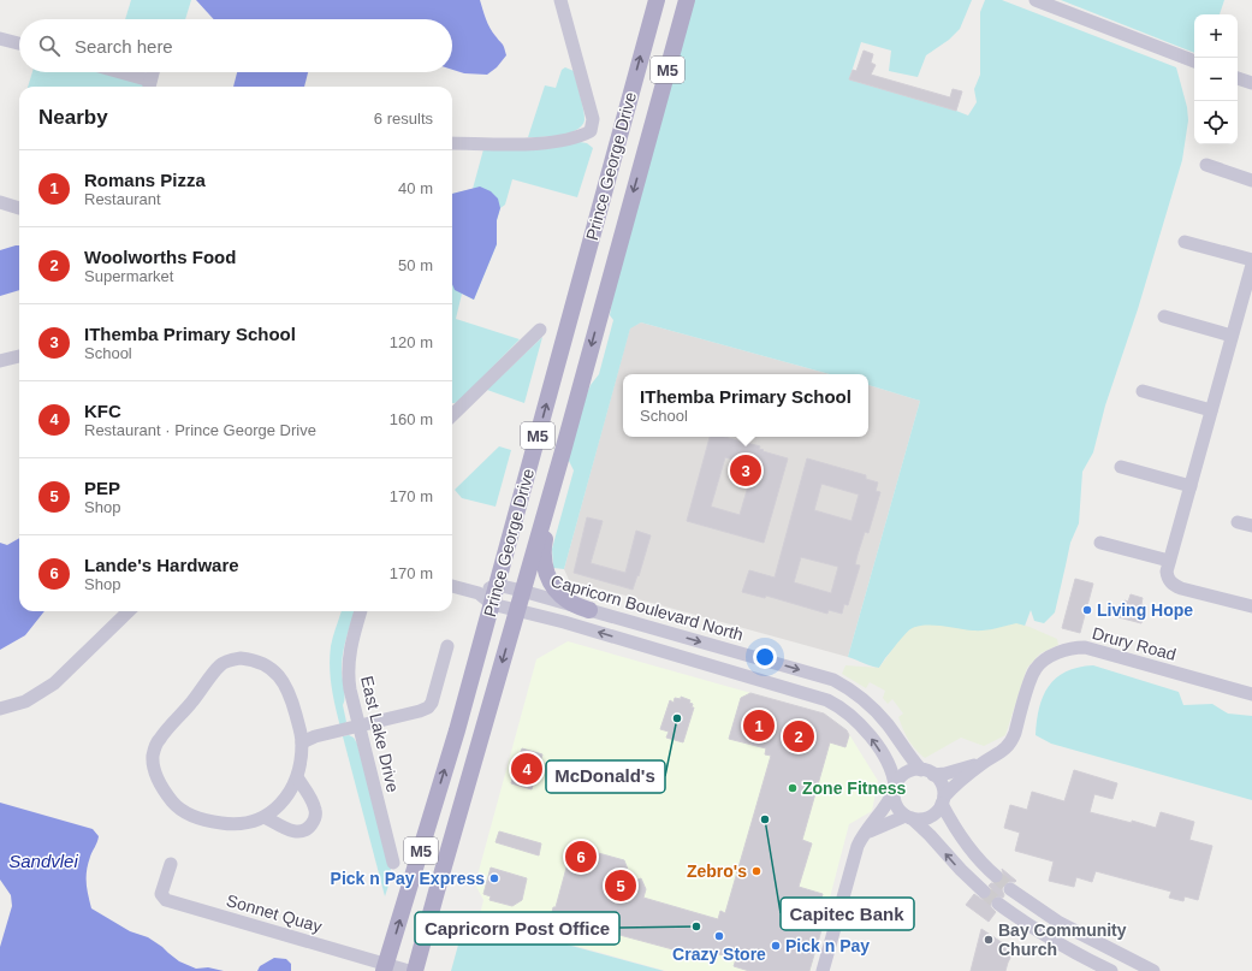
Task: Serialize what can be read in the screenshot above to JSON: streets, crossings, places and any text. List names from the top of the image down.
{
  "streets": {
    "main road": ["M5", "Prince George Drive"],
    "street": [
      "Capricorn Boulevard North",
      "Drury Road",
      "East Lake Drive",
      "Sonnet Quay"
    ]
  },
  "crossings": [
    ["Prince George Drive", "Capricorn Boulevard North"],
    ["Prince George Drive", "Sonnet Quay"],
    ["Capricorn Boulevard North", "Drury Road"]
  ],
  "water": ["Sandvlei"],
  "places": [
    "Living Hope",
    "McDonald's",
    "Zone Fitness",
    "Capitec Bank",
    "Zebro's",
    "Pick n Pay Express",
    "Capricorn Post Office",
    "Crazy Store",
    "Bay Community Church",
    "Pick n Pay"
  ],
  "page": {
    "map_buttons": ["+", "−"],
    "search": "Search here",
    "heading": ["Nearby", "6 results"],
    "list": [
      {
        "mark": "1",
        "name": "Romans Pizza",
        "note": "Restaurant",
        "value": "40 m"
      },
      {
        "mark": "2",
        "name": "Woolworths Food",
        "note": "Supermarket",
        "value": "50 m"
      },
      {
        "mark": "3",
        "name": "IThemba Primary School",
        "note": "School",
        "value": "120 m"
      },
      {
        "mark": "4",
        "name": "KFC",
        "note": "Restaurant · Prince George Drive",
        "value": "160 m"
      },
      {
        "mark": "5",
        "name": "PEP",
        "note": "Shop",
        "value": "170 m"
      },
      {
        "mark": "6",
        "name": "Lande's Hardware",
        "note": "Shop",
        "value": "170 m"
      }
    ],
    "popup": ["IThemba Primary School", "School"],
    "pins": [
      "3",
      "1",
      "2",
      "4",
      "6",
      "5"
    ]
  }
}
